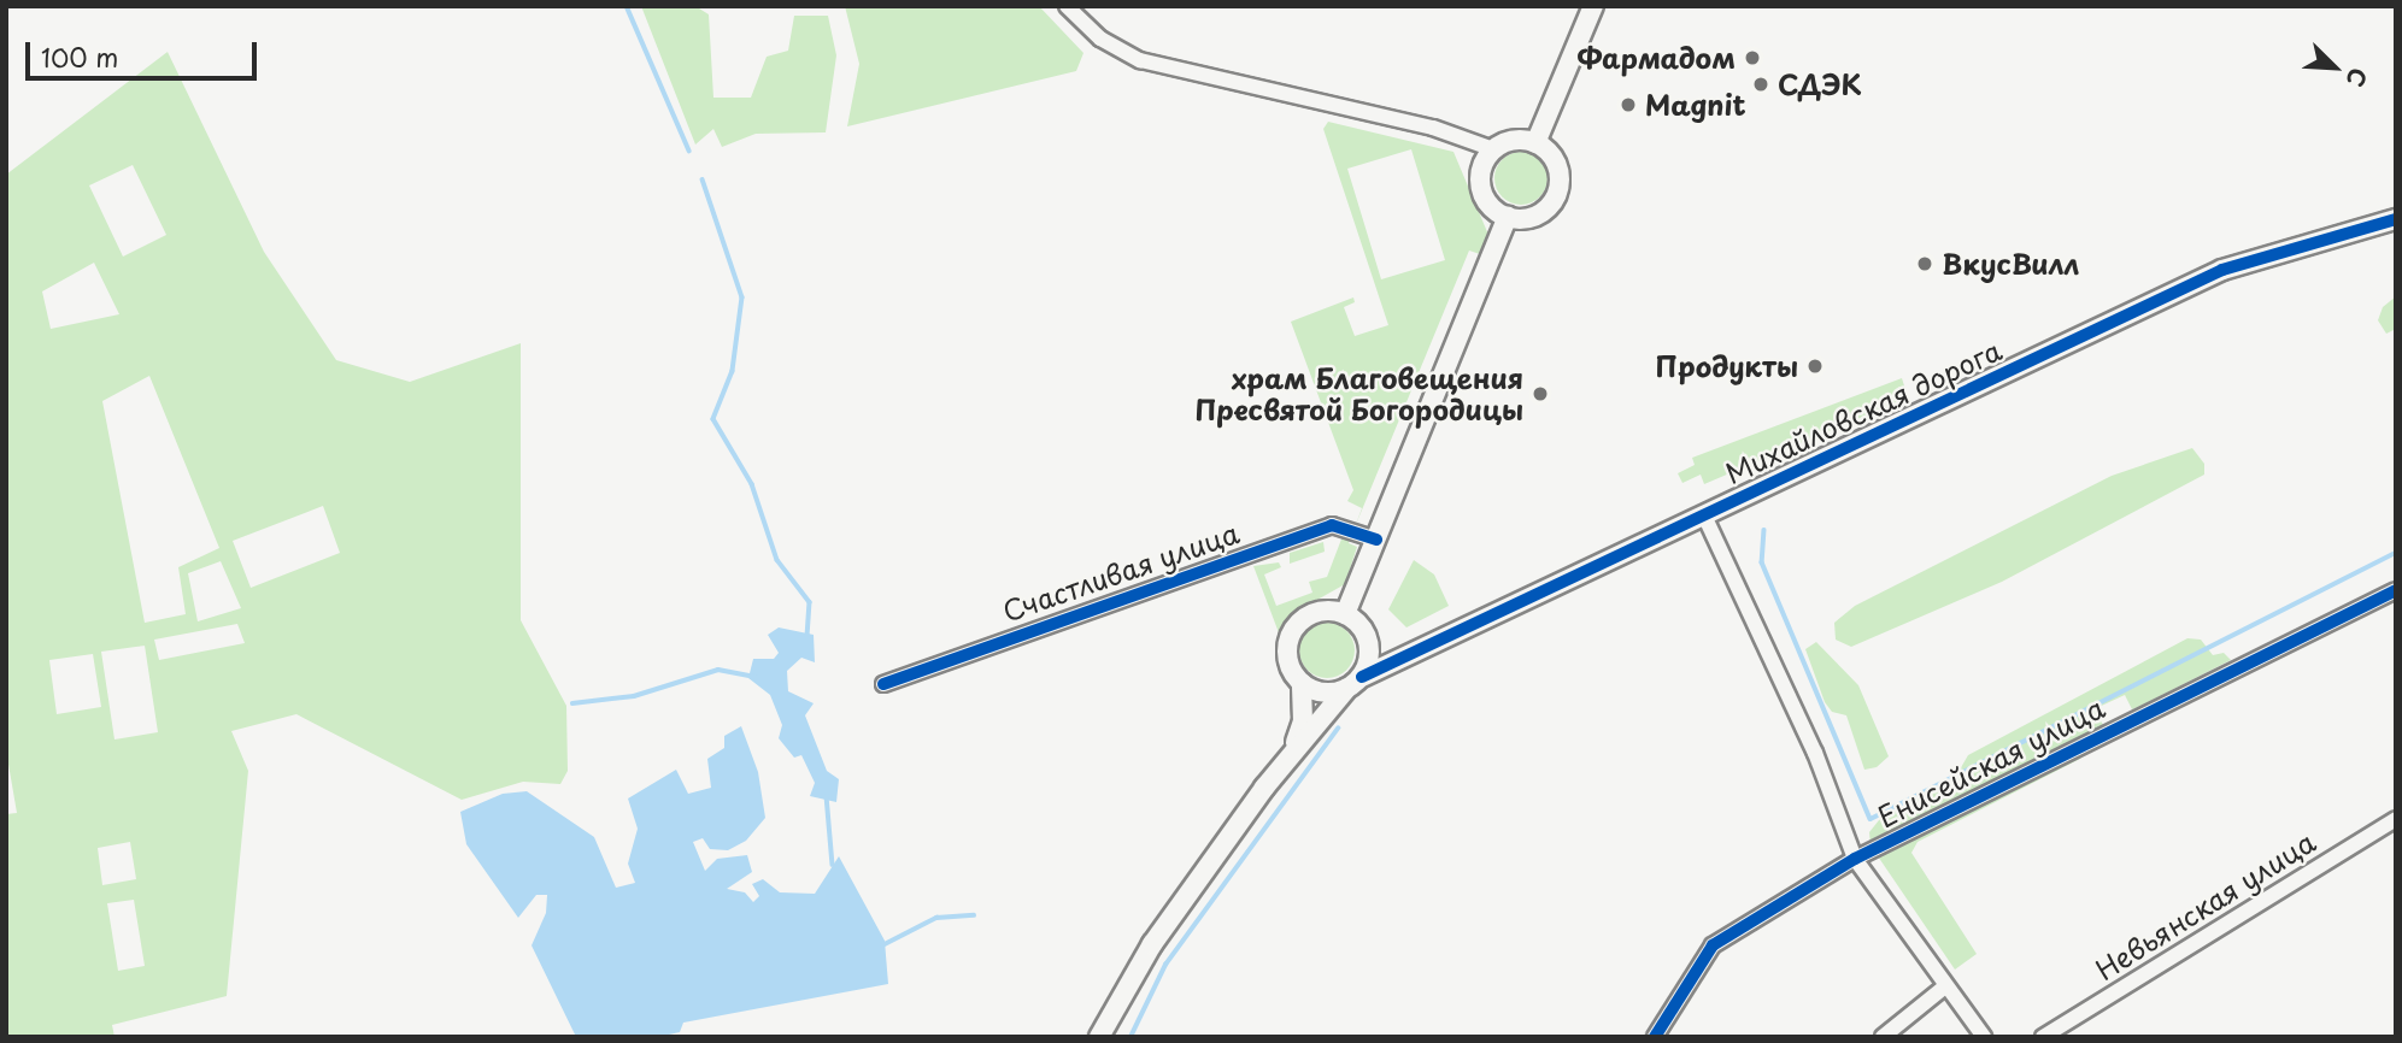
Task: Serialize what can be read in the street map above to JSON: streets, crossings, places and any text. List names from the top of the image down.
{
  "streets": {
    "street": [
      "Михайловская дорога",
      "Счастливая улица",
      "Енисейская улица",
      "Невьянская улица"
    ]
  },
  "places": [
    "Фармадом",
    "СДЭК",
    "Magnit",
    "ВкусВилл",
    "Продукты",
    "храм Благовещения Пресвятой Богородицы"
  ],
  "scale_bar": "100 m",
  "north": "bottom right"
}
